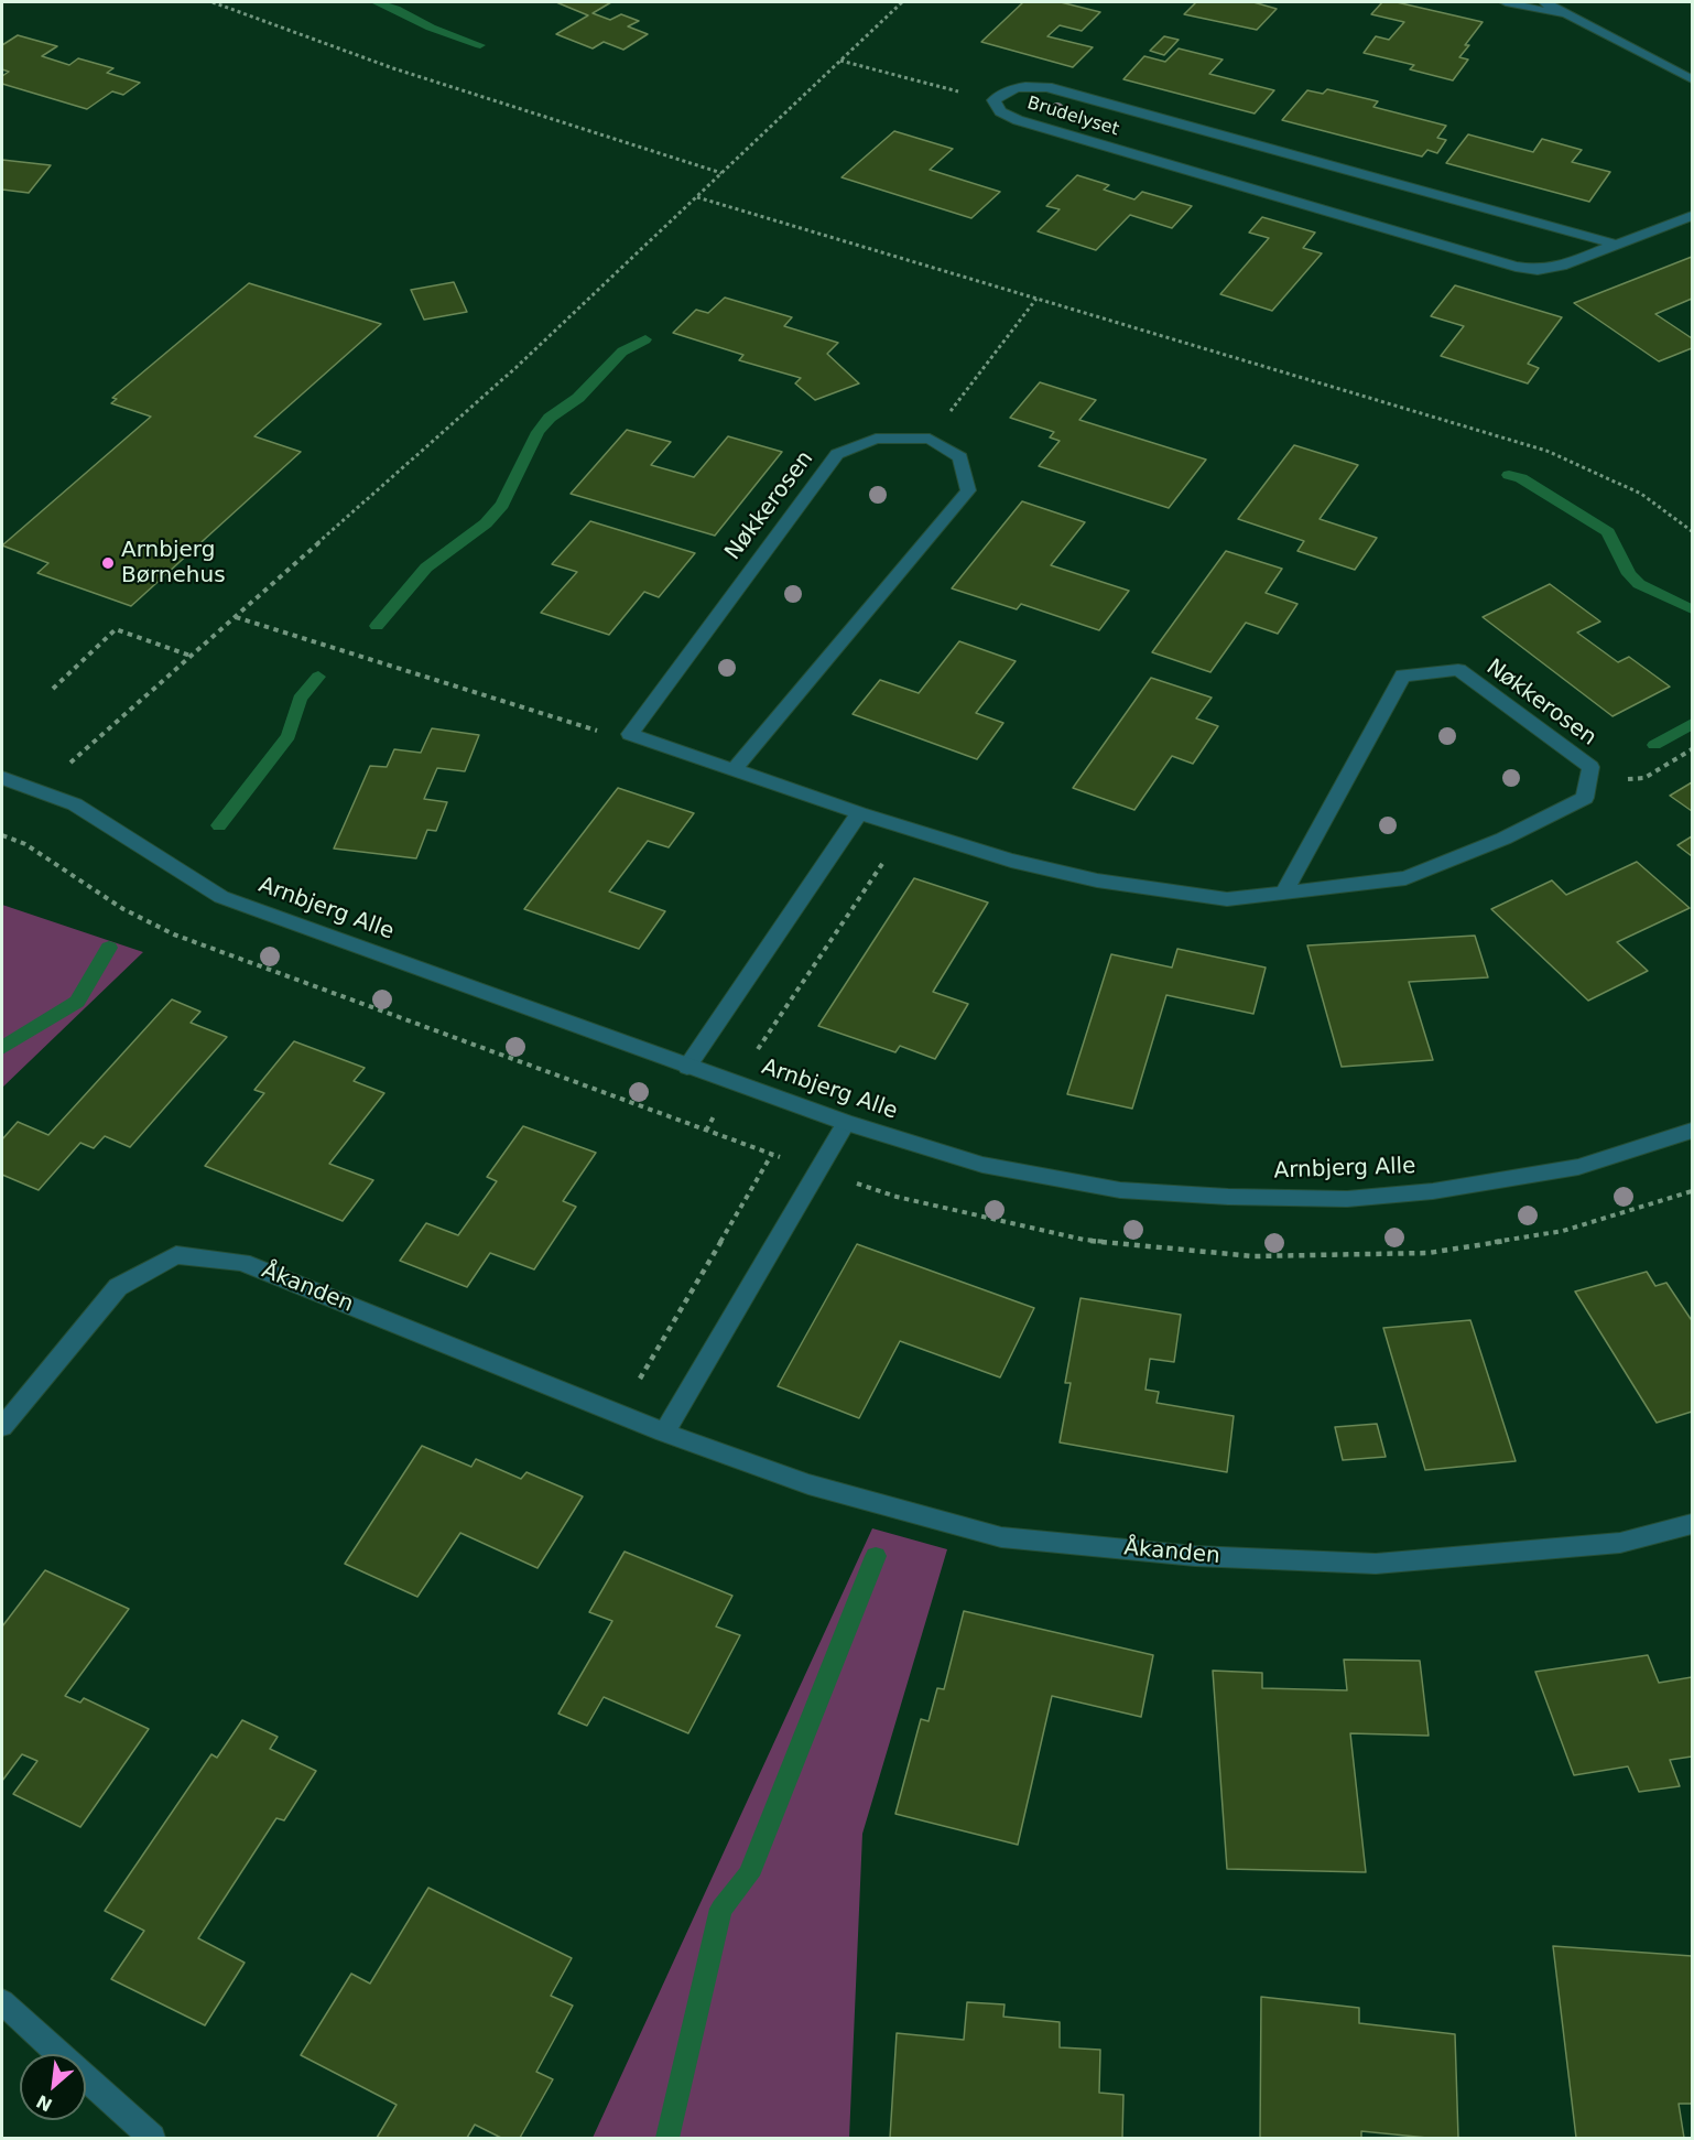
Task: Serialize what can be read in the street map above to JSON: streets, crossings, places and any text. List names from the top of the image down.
{
  "streets": {
    "street": [
      "Brudelyset",
      "Nøkkerosen",
      "Arnbjerg Alle",
      "Åkanden"
    ]
  },
  "places": ["Arnbjerg Børnehus"],
  "north": "bottom left"
}
